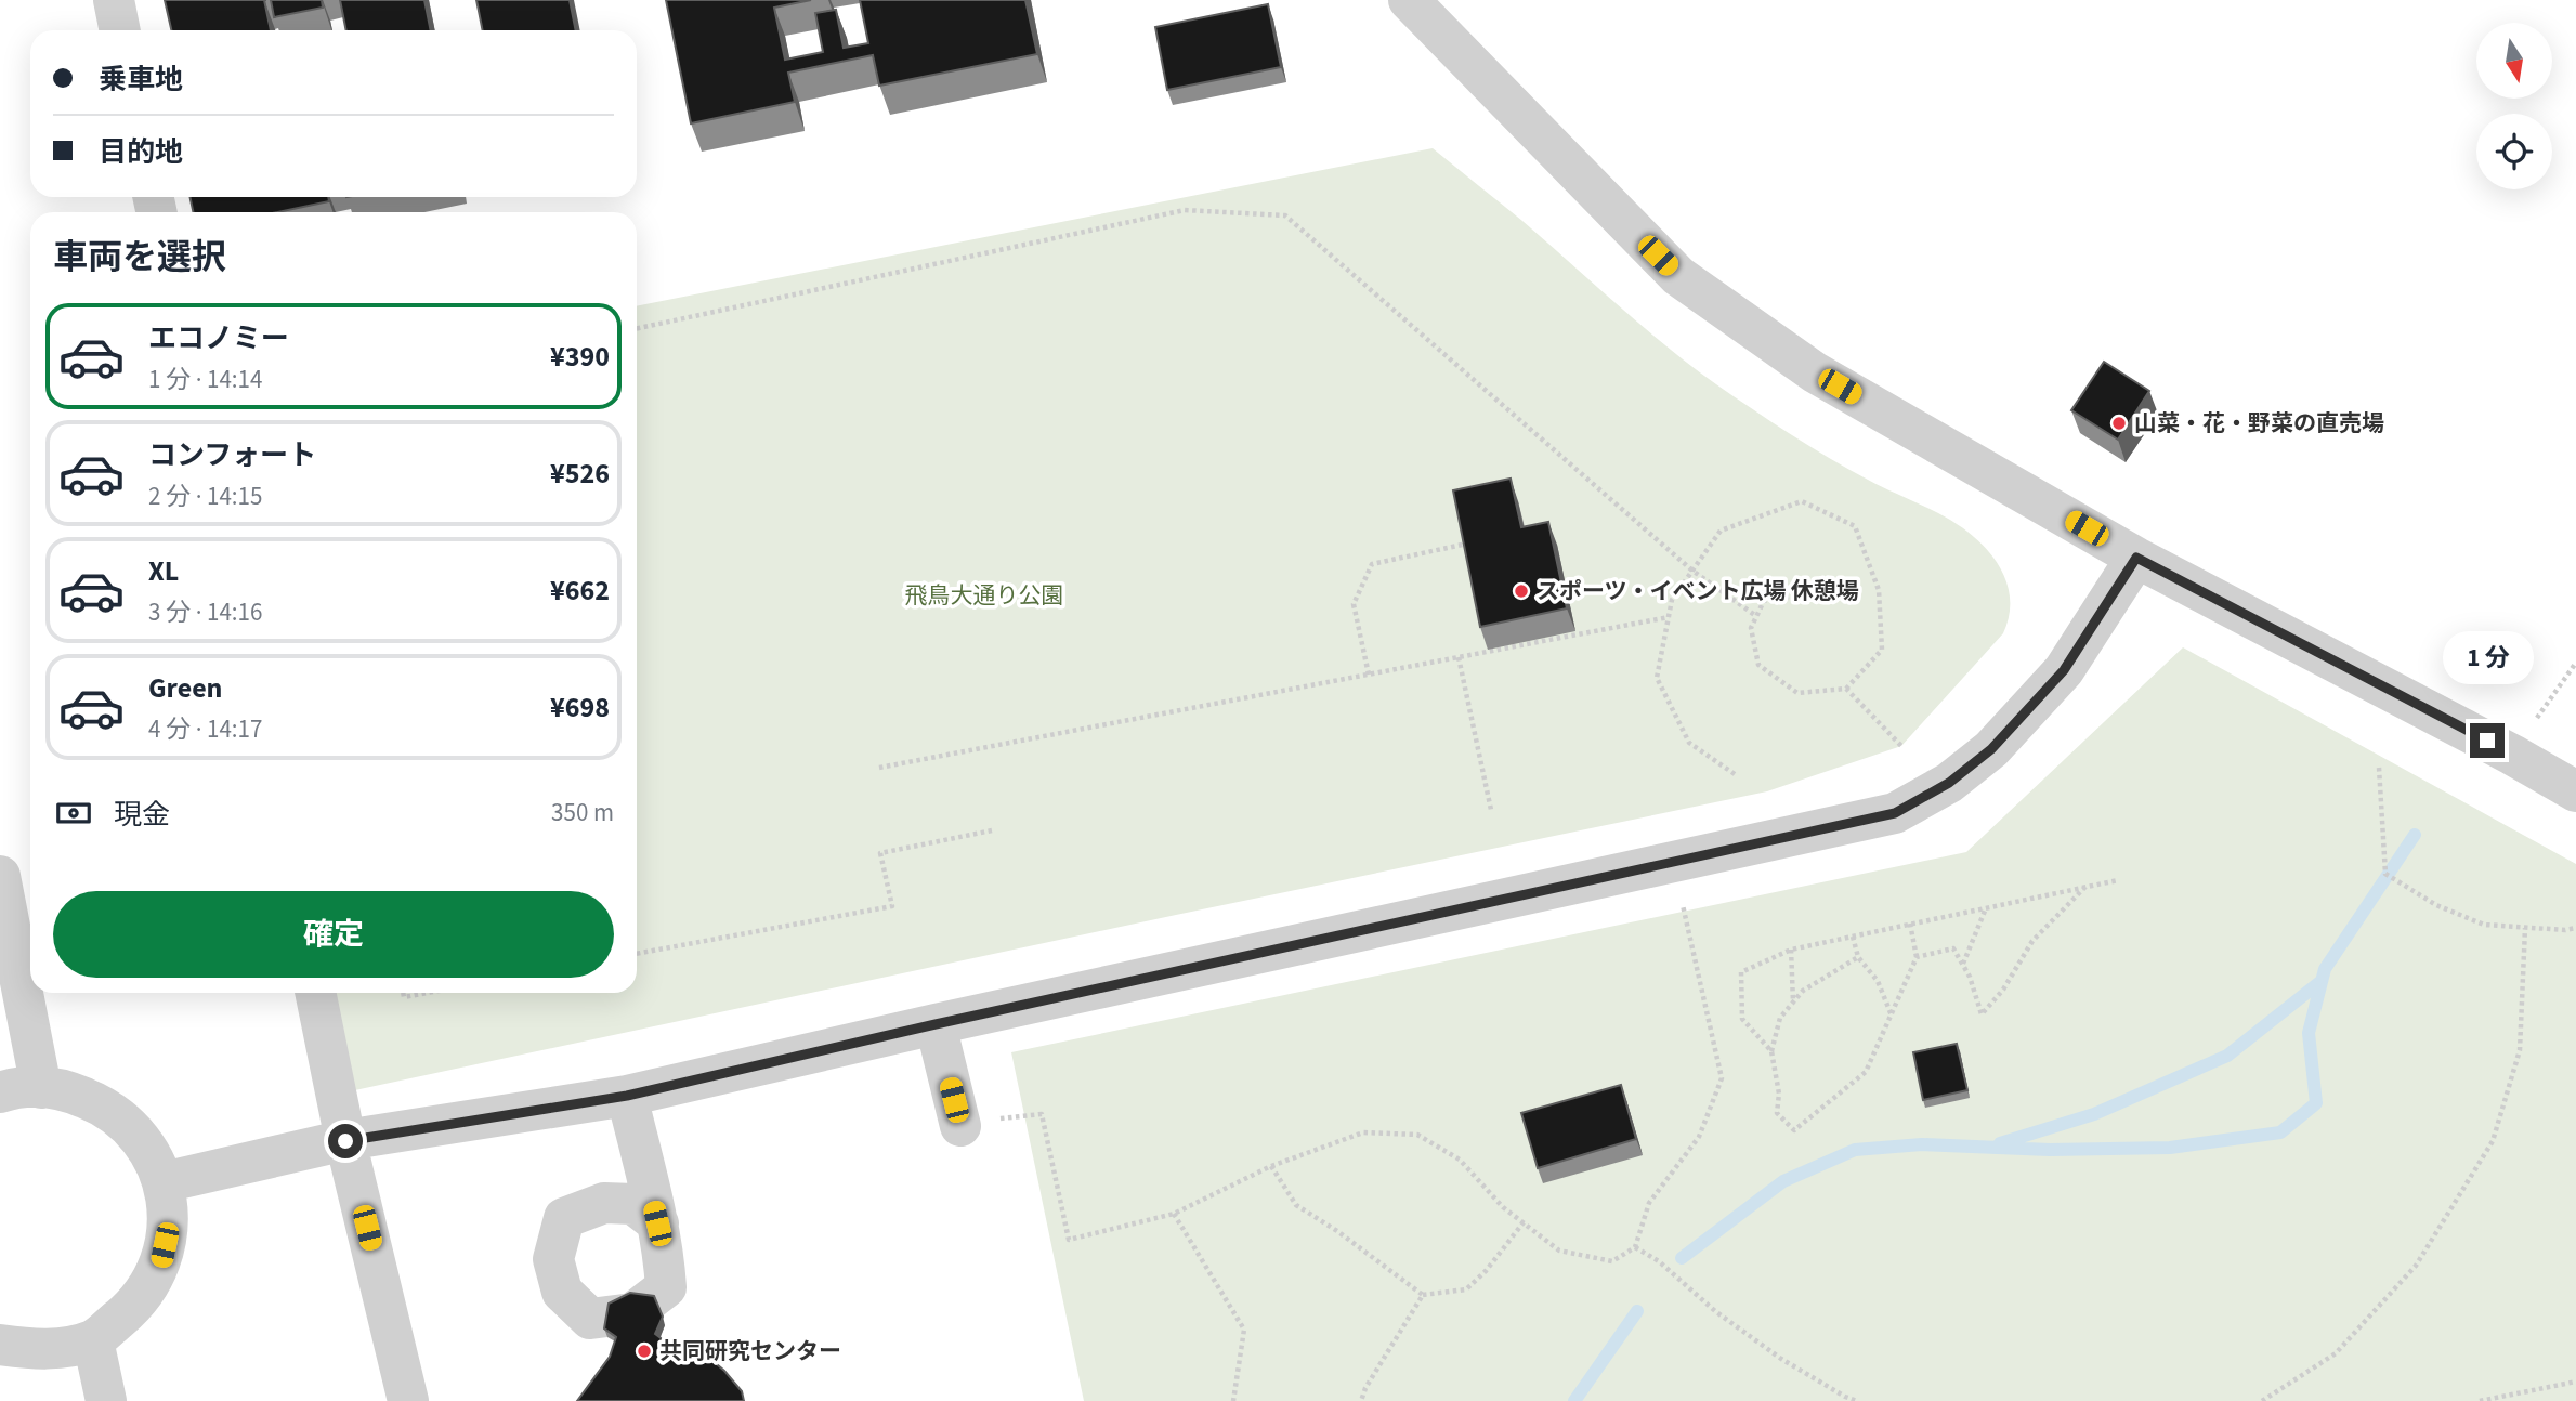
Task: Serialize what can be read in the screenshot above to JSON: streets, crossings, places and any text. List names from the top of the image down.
{
  "parks": ["飛鳥大通り公園"],
  "places": ["山菜・花・野菜の直売場", "スポーツ・イベント広場 休憩場", "共同研究センター"],
  "north": "bottom",
  "page": {
    "banner": ["乗車地", "目的地"],
    "heading": "車両を選択",
    "list": [
      {
        "name": "エコノミー",
        "note": "1 分 · 14:14",
        "value": "¥390"
      },
      {
        "name": "コンフォート",
        "note": "2 分 · 14:15",
        "value": "¥526"
      },
      {
        "name": "XL",
        "note": "3 分 · 14:16",
        "value": "¥662"
      },
      {
        "name": "Green",
        "note": "4 分 · 14:17",
        "value": "¥698"
      }
    ],
    "bubble": "1 分",
    "pay": ["現金", "350 m"],
    "buttons": "確定"
  }
}
